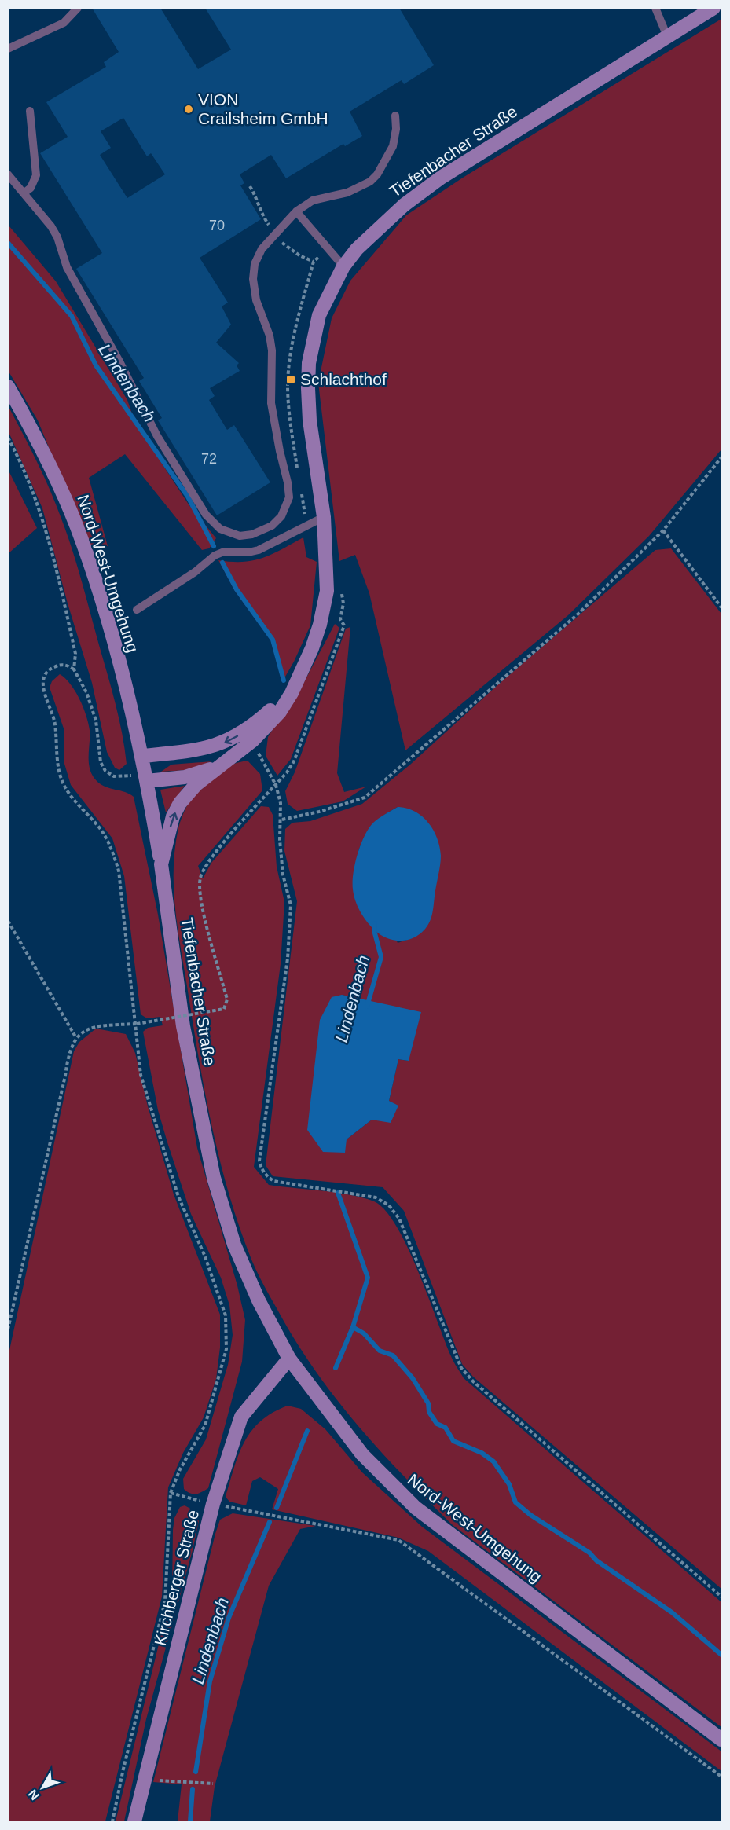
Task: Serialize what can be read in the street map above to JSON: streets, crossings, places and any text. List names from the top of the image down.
{
  "streets": {
    "main road": ["Tiefenbacher Straße", "Nord-West-Umgehung", "Kirchberger Straße"]
  },
  "crossings": [
    ["Tiefenbacher Straße", "Nord-West-Umgehung"],
    ["Nord-West-Umgehung", "Kirchberger Straße"]
  ],
  "water": ["Lindenbach"],
  "places": {
    "other": ["VION Crailsheim GmbH"],
    "transit": ["Schlachthof"]
  },
  "house_numbers": ["70", "72"],
  "north": "bottom left"
}
